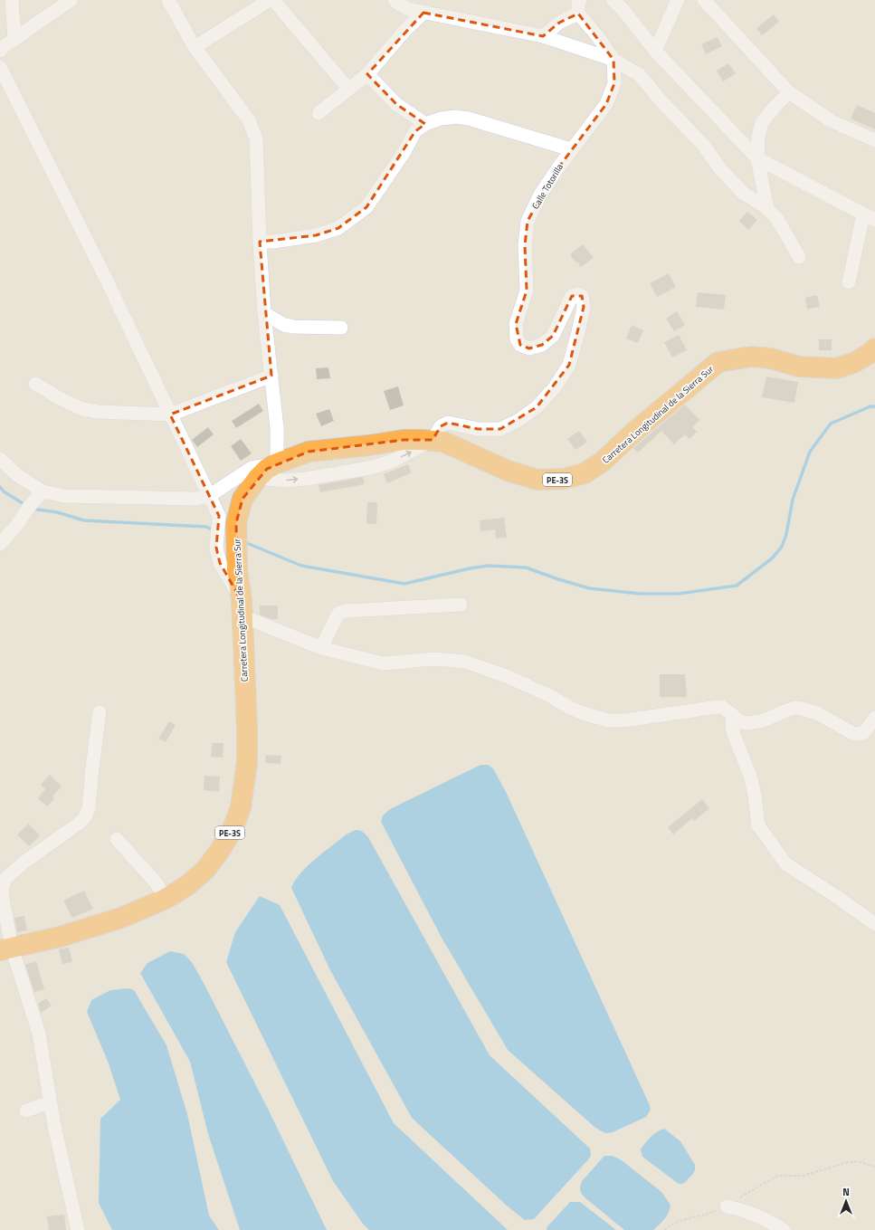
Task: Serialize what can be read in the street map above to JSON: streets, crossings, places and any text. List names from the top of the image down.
{
  "streets": {
    "highway": ["Carretera Longitudinal de la Sierra Sur", "PE-3S"],
    "street": ["Calle Totorilla"]
  },
  "crossings": [
    ["Calle Totorilla", "Carretera Longitudinal de la Sierra Sur"]
  ],
  "north": "top"
}
